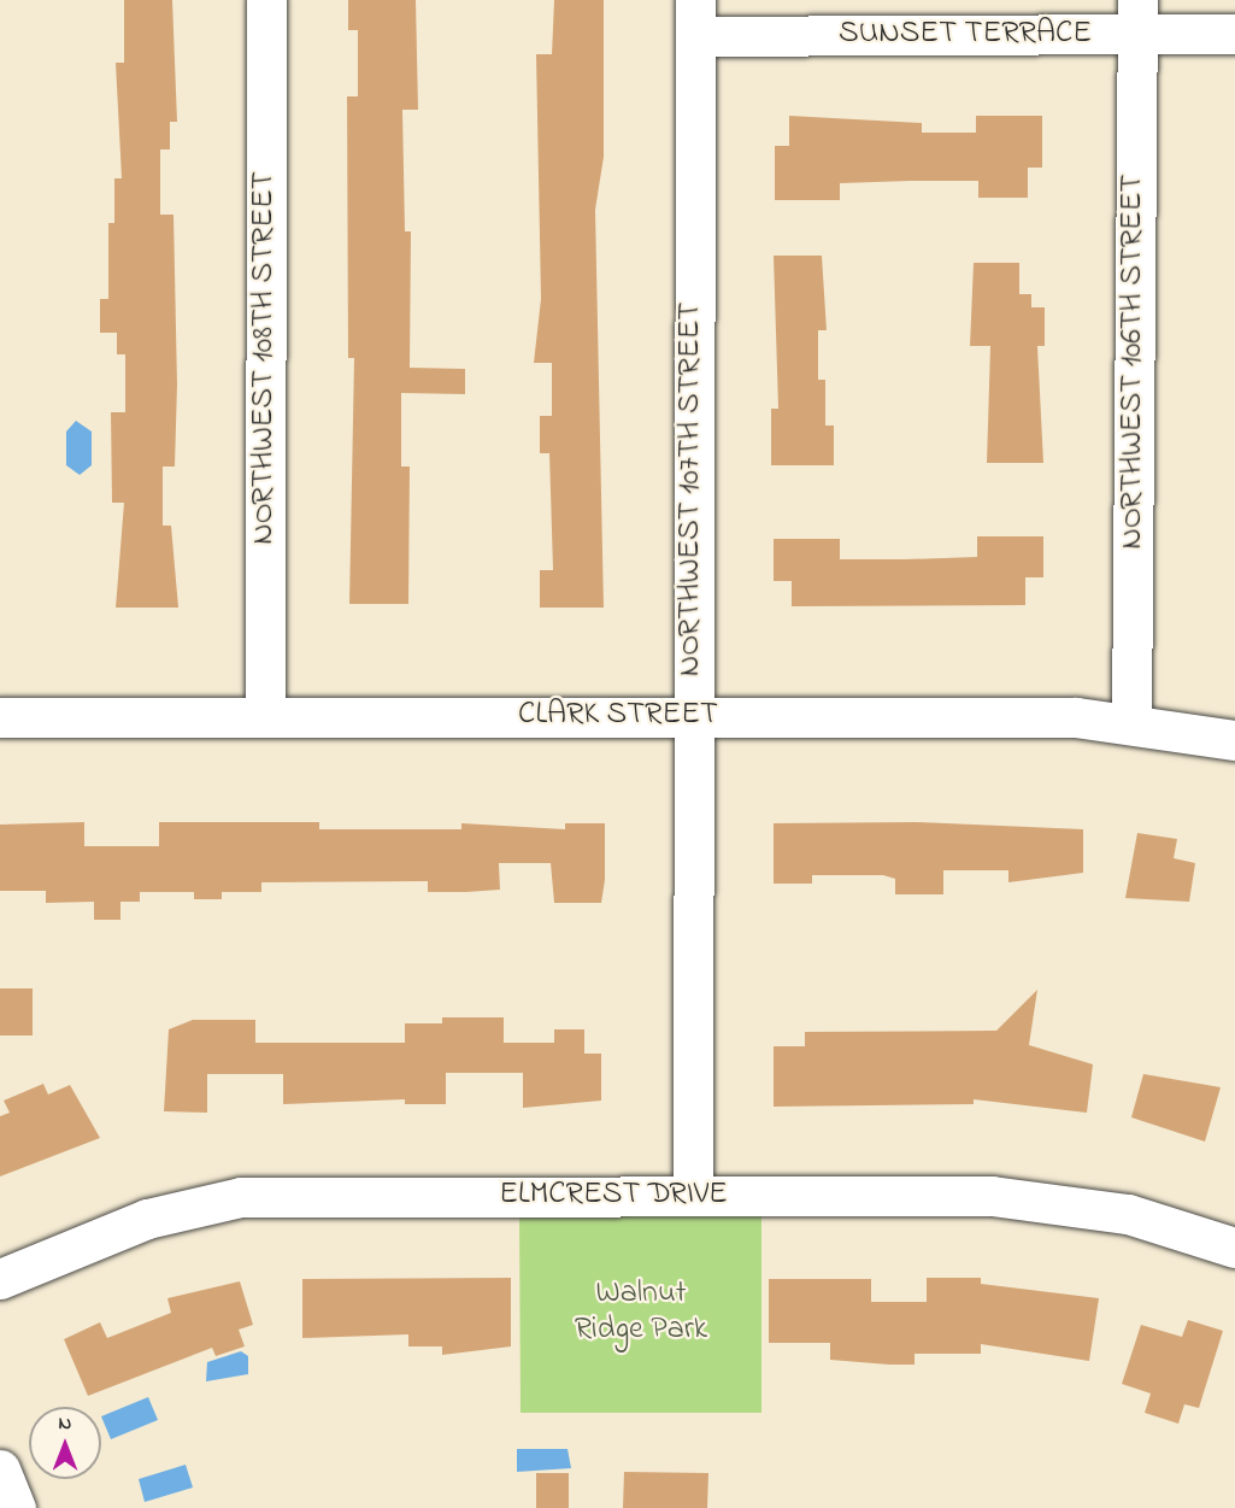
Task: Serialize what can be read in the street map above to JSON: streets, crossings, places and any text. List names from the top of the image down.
{
  "streets": {
    "street": [
      "SUNSET TERRACE",
      "NORTHWEST 108TH STREET",
      "NORTHWEST 106TH STREET",
      "NORTHWEST 107TH STREET",
      "CLARK STREET",
      "ELMCREST DRIVE"
    ]
  },
  "crossings": [
    ["SUNSET TERRACE", "NORTHWEST 106TH STREET"],
    ["SUNSET TERRACE", "NORTHWEST 107TH STREET"],
    ["NORTHWEST 108TH STREET", "CLARK STREET"],
    ["NORTHWEST 106TH STREET", "CLARK STREET"],
    ["NORTHWEST 107TH STREET", "CLARK STREET"],
    ["NORTHWEST 107TH STREET", "ELMCREST DRIVE"]
  ],
  "parks": ["Walnut Ridge Park"],
  "north": "top"
}
